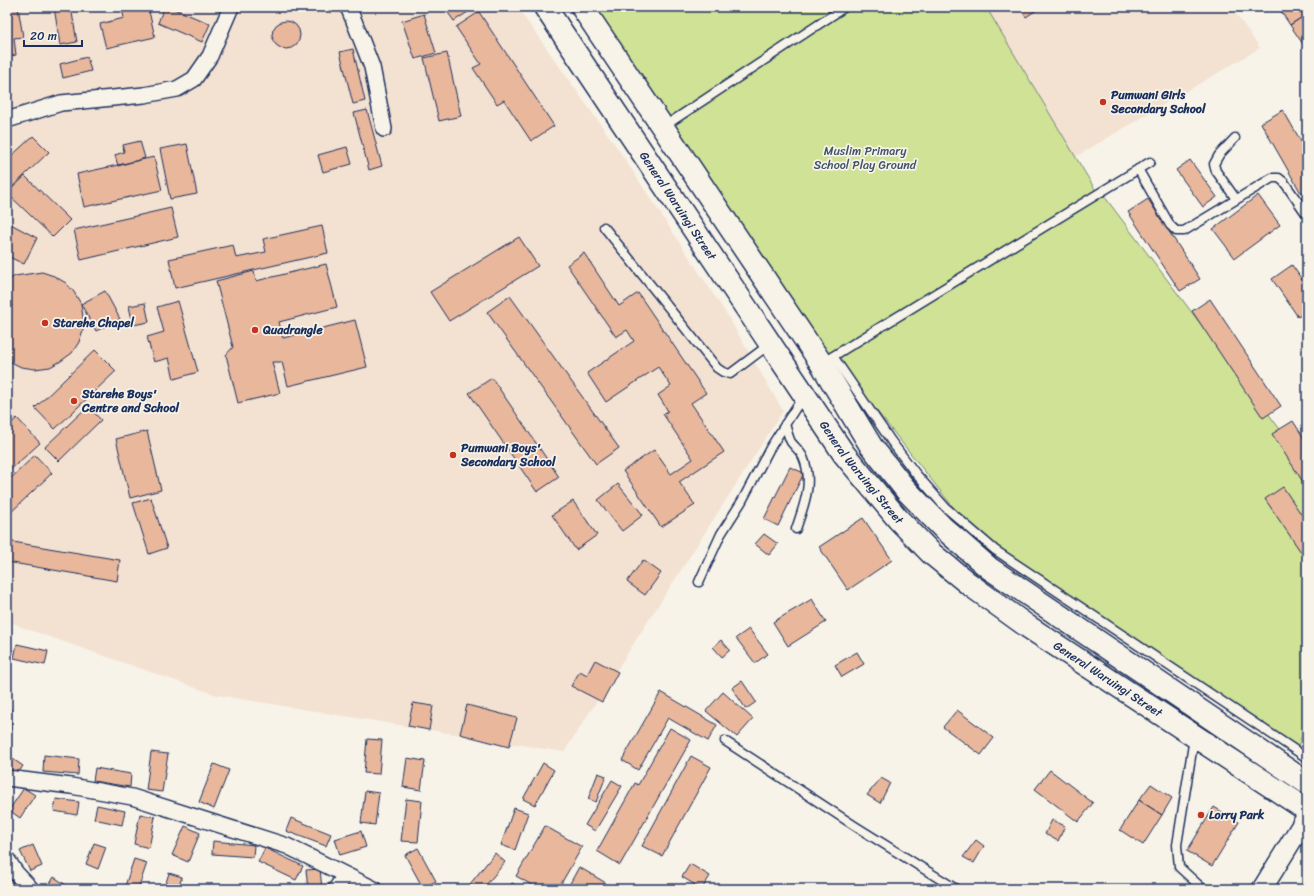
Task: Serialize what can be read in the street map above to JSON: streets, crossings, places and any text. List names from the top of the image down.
{
  "streets": {
    "main road": ["General Waruingi Street"]
  },
  "parks": ["Muslim Primary School Play Ground"],
  "places": [
    "Pumwani Girls Secondary School",
    "Starehe Chapel",
    "Quadrangle",
    "Starehe Boys' Centre and School",
    "Pumwani Boys' Secondary School",
    "Lorry Park"
  ],
  "scale_bar": "20 m"
}
